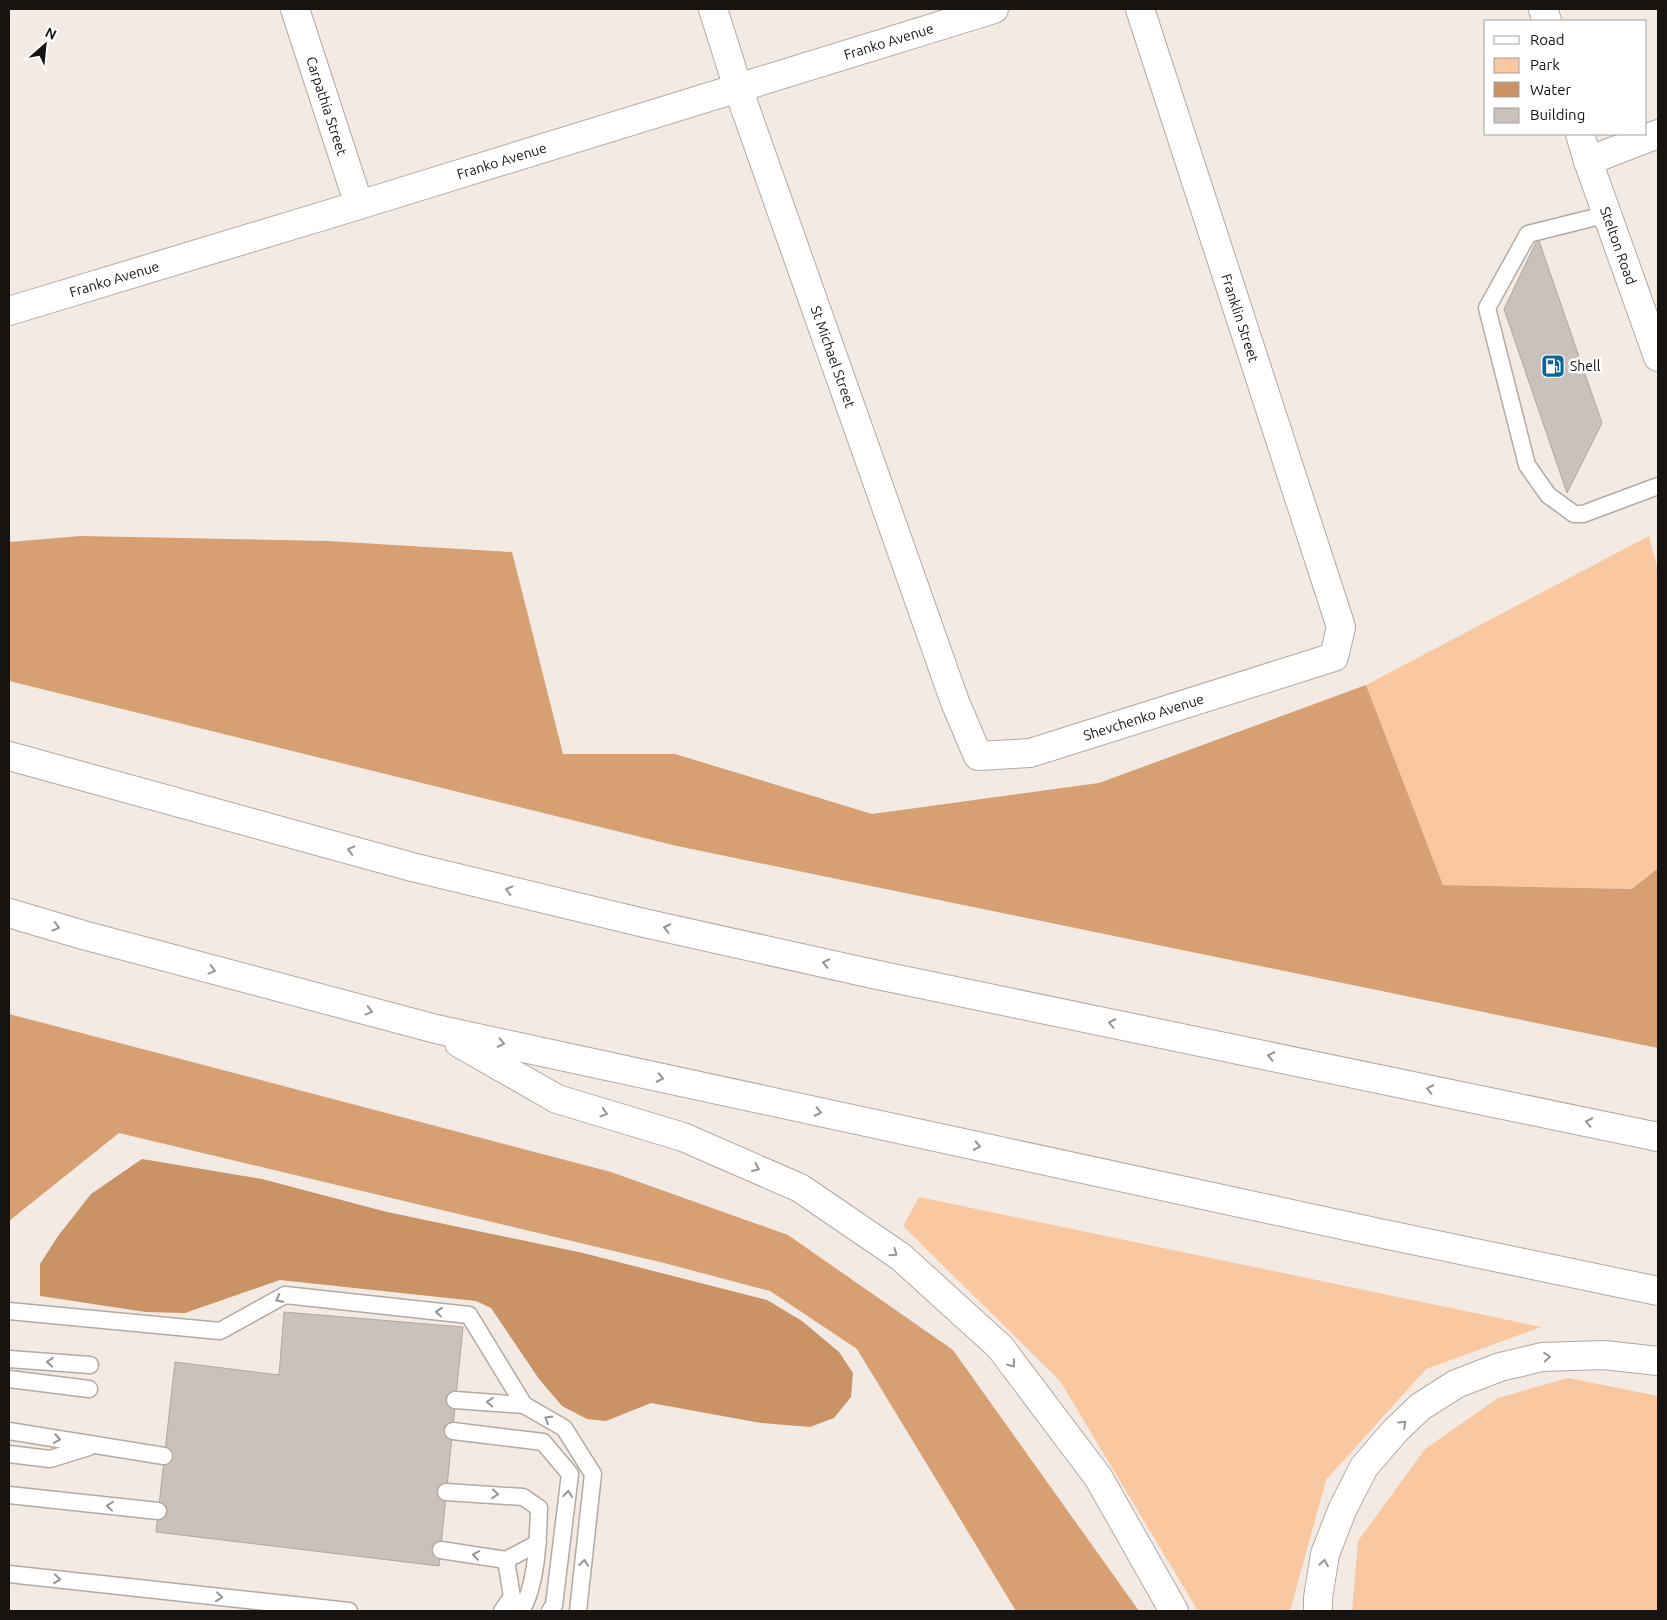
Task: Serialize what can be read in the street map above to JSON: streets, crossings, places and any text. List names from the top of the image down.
{
  "streets": {
    "main road": [
      "Franko Avenue",
      "Carpathia Street",
      "Stelton Road",
      "Franklin Street",
      "St Michael Street",
      "Shevchenko Avenue"
    ]
  },
  "crossings": [
    ["Franko Avenue", "Carpathia Street"],
    ["Franko Avenue", "St Michael Street"],
    ["Franklin Street", "Shevchenko Avenue"],
    ["St Michael Street", "Shevchenko Avenue"]
  ],
  "places": {
    "fuel station": ["Shell"]
  },
  "legend": [
    "Road",
    "Park",
    "Water",
    "Building"
  ],
  "north": "top right"
}
